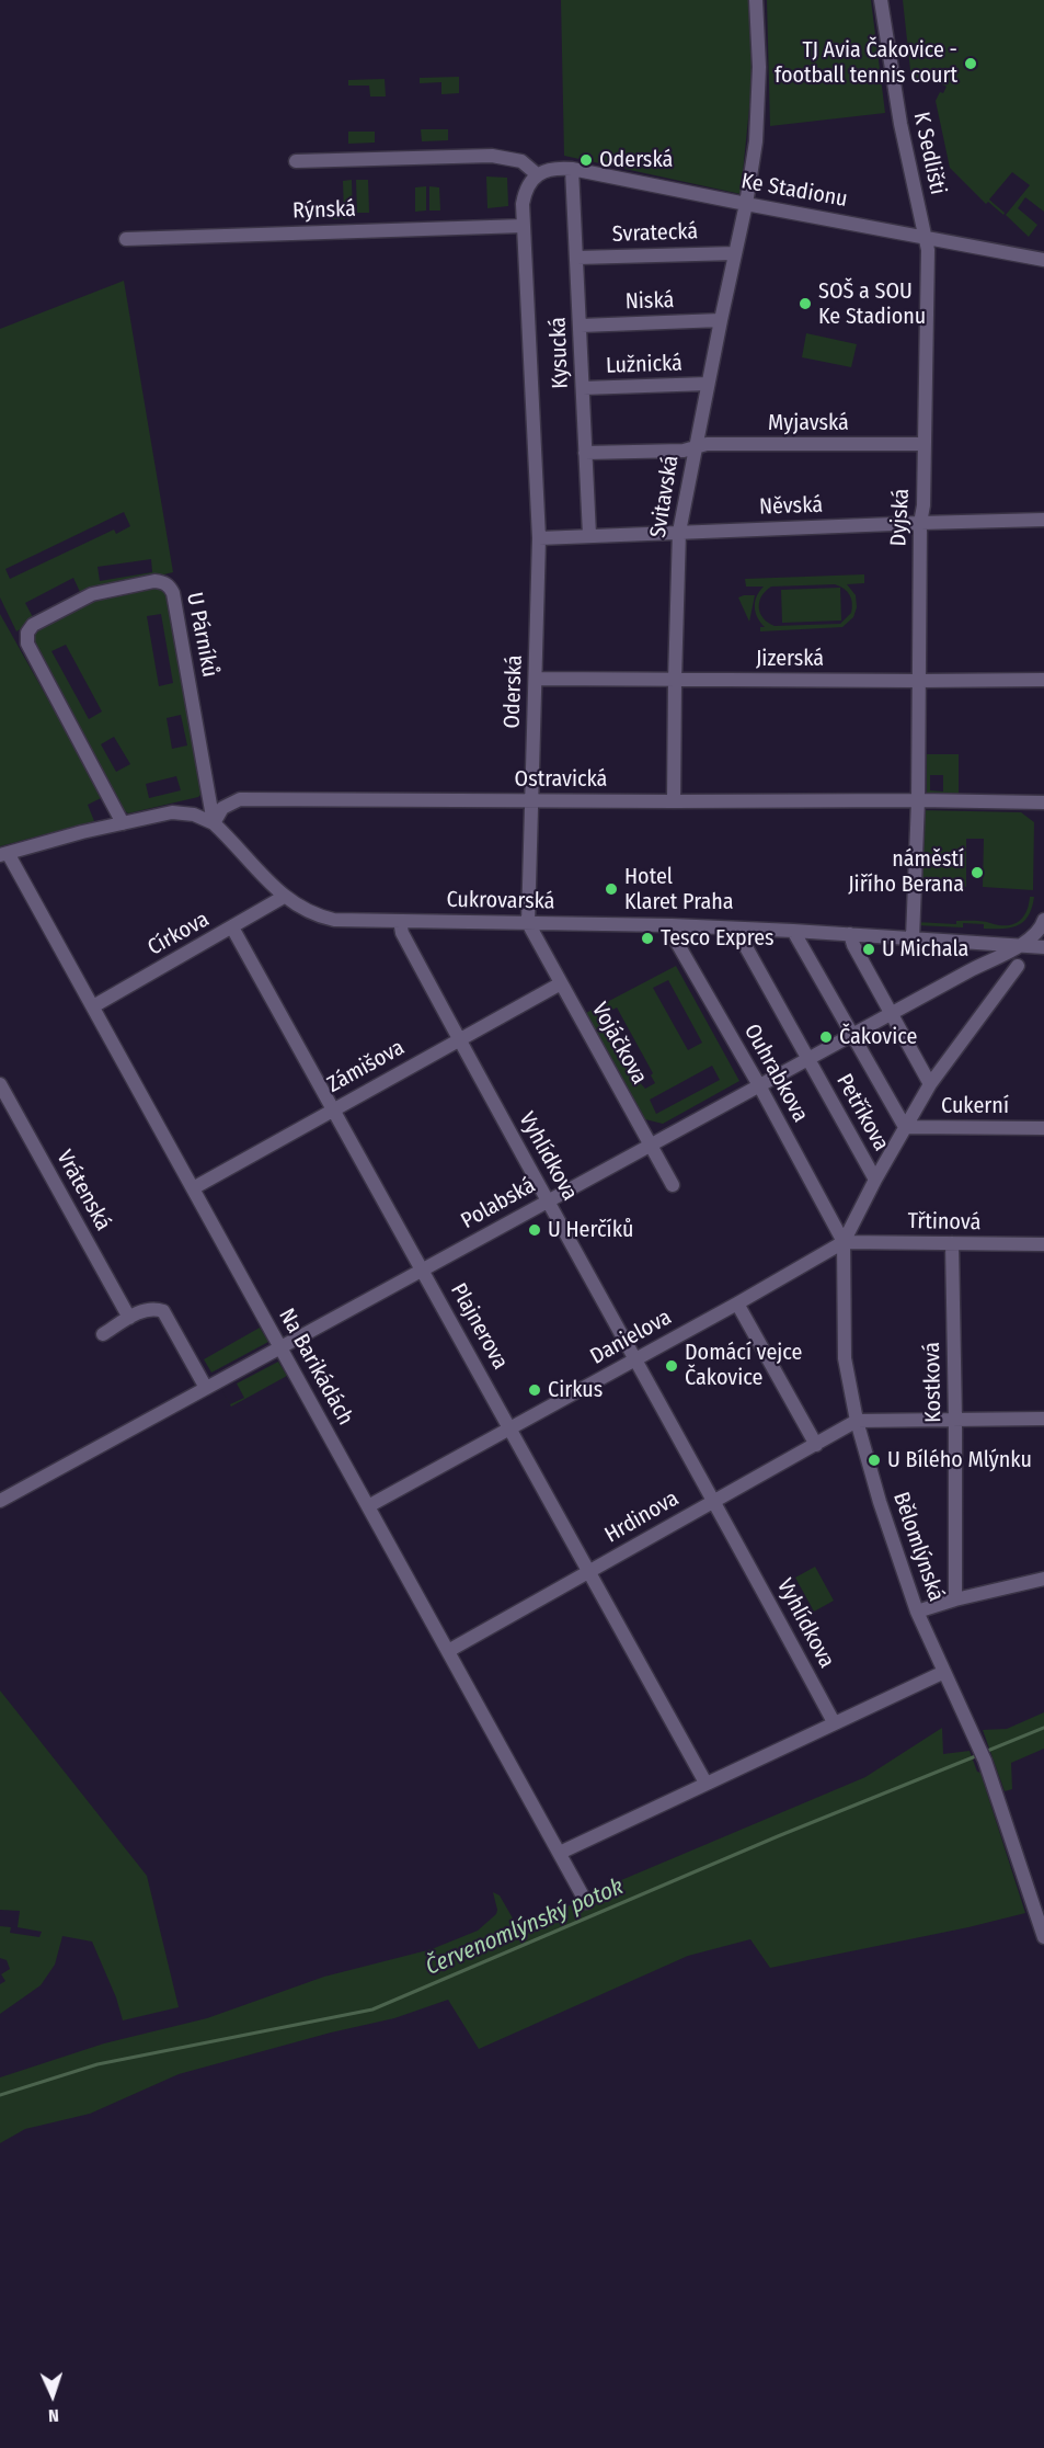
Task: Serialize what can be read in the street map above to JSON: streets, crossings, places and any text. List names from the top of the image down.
{
  "streets": {
    "street": [
      "K Sedlišti",
      "Ke Stadionu",
      "Rýnská",
      "Svratecká",
      "Niská",
      "Kysucká",
      "Lužnická",
      "Myjavská",
      "Svitavská",
      "Něvská",
      "Dyjská",
      "U Párníků",
      "Jizerská",
      "Oderská",
      "Ostravická",
      "Cukrovarská",
      "Církova",
      "Vojáčkova",
      "Zámišova",
      "Ouhrabkova",
      "Cukerní",
      "Petříkova",
      "Vyhlídkova",
      "Vrátenská",
      "Polabská",
      "Třtinová",
      "Plajnerova",
      "Danielova",
      "Na Barikádách",
      "Kostková",
      "Hrdinova",
      "Bělomlýnská"
    ]
  },
  "crossings": [
    ["K Sedlišti", "Ke Stadionu"],
    ["K Sedlišti", "Dyjská"],
    ["Ke Stadionu", "Kysucká"],
    ["Ke Stadionu", "Svitavská"],
    ["Ke Stadionu", "Dyjská"],
    ["Rýnská", "Oderská"],
    ["Svratecká", "Kysucká"],
    ["Svratecká", "Svitavská"],
    ["Niská", "Kysucká"],
    ["Niská", "Svitavská"],
    ["Kysucká", "Lužnická"],
    ["Kysucká", "Myjavská"],
    ["Kysucká", "Něvská"],
    ["Lužnická", "Svitavská"],
    ["Myjavská", "Svitavská"],
    ["Myjavská", "Dyjská"],
    ["Svitavská", "Něvská"],
    ["Svitavská", "Jizerská"],
    ["Svitavská", "Ostravická"],
    ["Něvská", "Dyjská"],
    ["Něvská", "Oderská"],
    ["Dyjská", "Jizerská"],
    ["Dyjská", "Ostravická"],
    ["U Párníků", "Ostravická"],
    ["U Párníků", "Cukrovarská"],
    ["Jizerská", "Oderská"],
    ["Oderská", "Ostravická"],
    ["Oderská", "Cukrovarská"],
    ["Oderská", "Vojáčkova"],
    ["Ostravická", "Cukrovarská"],
    ["Cukrovarská", "Církova"],
    ["Cukrovarská", "Vojáčkova"],
    ["Cukrovarská", "Ouhrabkova"],
    ["Cukrovarská", "Petříkova"],
    ["Cukrovarská", "Vyhlídkova"],
    ["Cukrovarská", "Polabská"],
    ["Cukrovarská", "Na Barikádách"],
    ["Církova", "Plajnerova"],
    ["Církova", "Na Barikádách"],
    ["Vojáčkova", "Zámišova"],
    ["Vojáčkova", "Polabská"],
    ["Zámišova", "Vyhlídkova"],
    ["Zámišova", "Plajnerova"],
    ["Zámišova", "Na Barikádách"],
    ["Ouhrabkova", "Polabská"],
    ["Ouhrabkova", "Třtinová"],
    ["Ouhrabkova", "Danielova"],
    ["Ouhrabkova", "Bělomlýnská"],
    ["Cukerní", "Bělomlýnská"],
    ["Petříkova", "Polabská"],
    ["Petříkova", "Bělomlýnská"],
    ["Vyhlídkova", "Polabská"],
    ["Vyhlídkova", "Danielova"],
    ["Vyhlídkova", "Hrdinova"],
    ["Polabská", "Plajnerova"],
    ["Polabská", "Na Barikádách"],
    ["Třtinová", "Danielova"],
    ["Třtinová", "Kostková"],
    ["Třtinová", "Bělomlýnská"],
    ["Plajnerova", "Danielova"],
    ["Plajnerova", "Hrdinova"],
    ["Danielova", "Na Barikádách"],
    ["Danielova", "Bělomlýnská"],
    ["Na Barikádách", "Hrdinova"],
    ["Hrdinova", "Bělomlýnská"]
  ],
  "water": ["Červenomlýnský potok"],
  "places": [
    "TJ Avia Čakovice - football tennis court",
    "Oderská",
    "SOŠ a SOU Ke Stadionu",
    "náměstí Jiřího Berana",
    "Hotel Klaret Praha",
    "Tesco Expres",
    "U Michala",
    "Čakovice",
    "U Herčíků",
    "Domácí vejce Čakovice",
    "Cirkus",
    "U Bílého Mlýnku"
  ],
  "north": "bottom"
}
